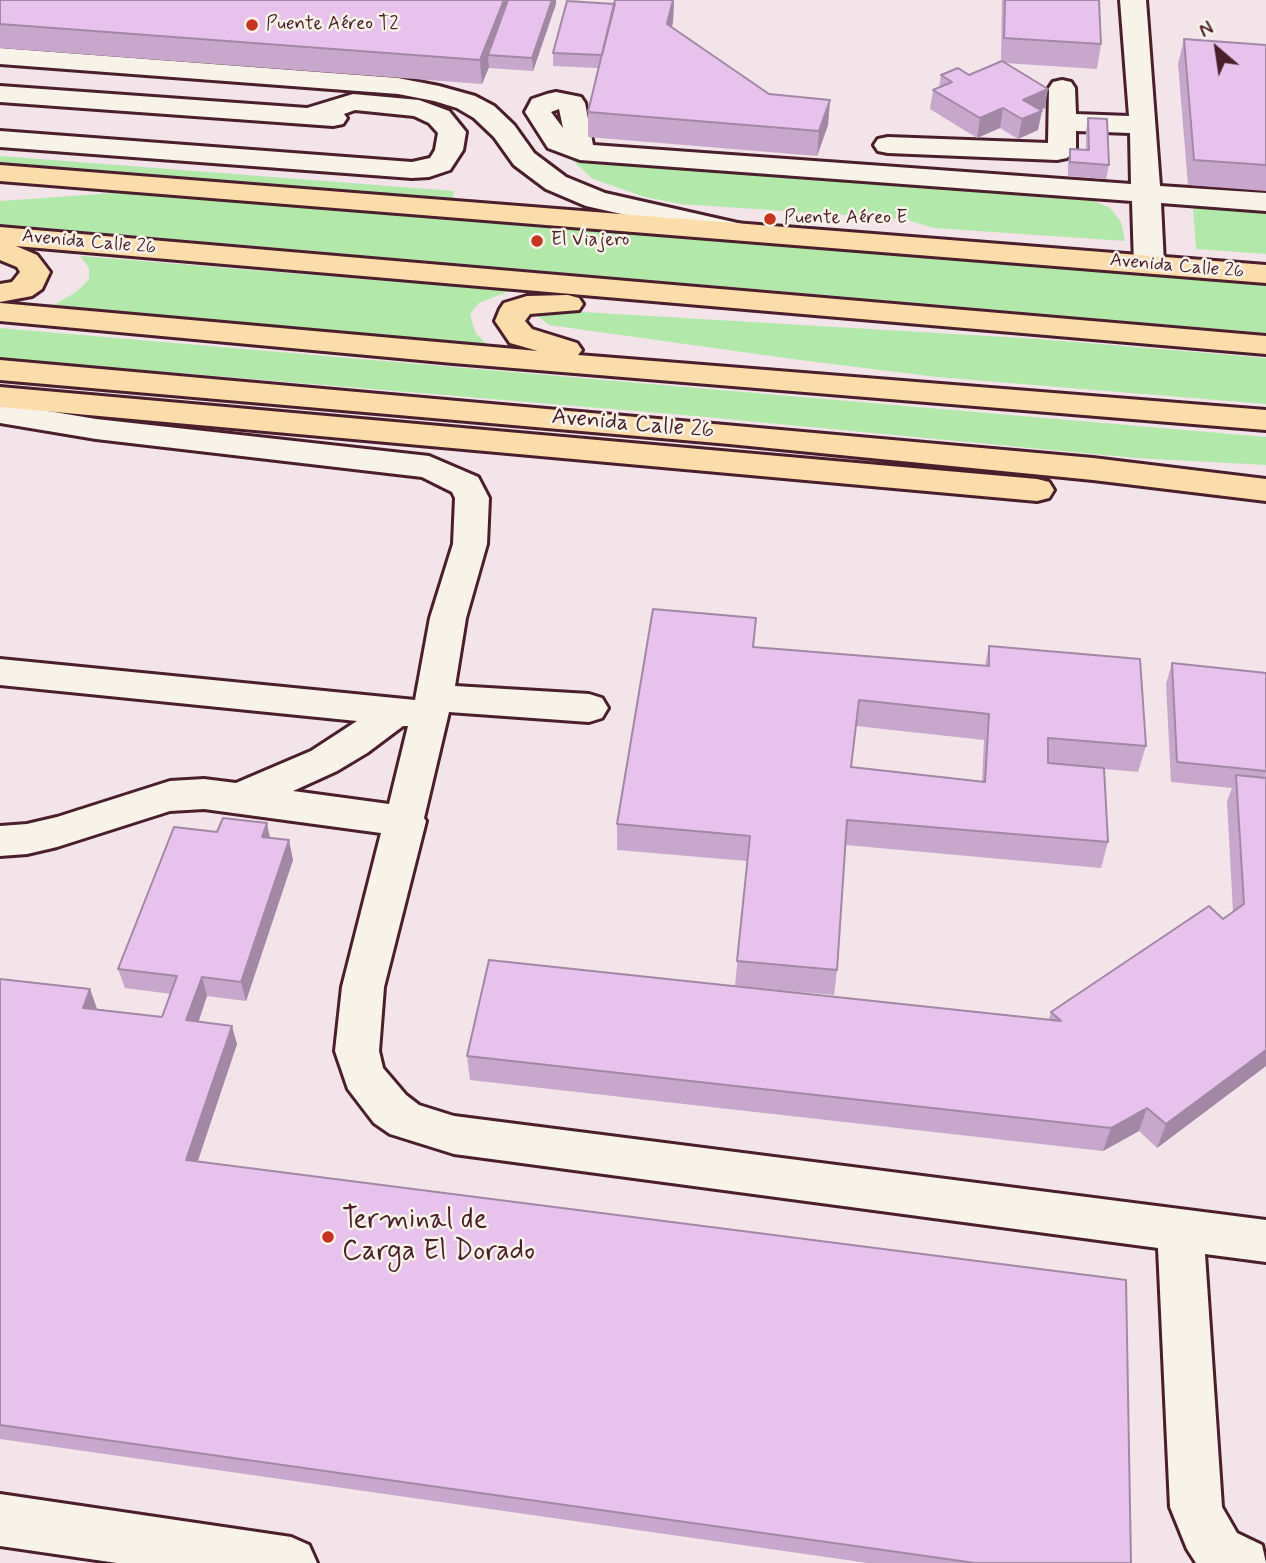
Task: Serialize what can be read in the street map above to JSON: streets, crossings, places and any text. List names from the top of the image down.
{
  "streets": {
    "main road": ["Avenida Calle 26"]
  },
  "places": [
    "Puente Aéreo T2",
    "Puente Aéreo E",
    "El Viajero",
    "Terminal de Carga El Dorado"
  ],
  "north": "top left"
}
